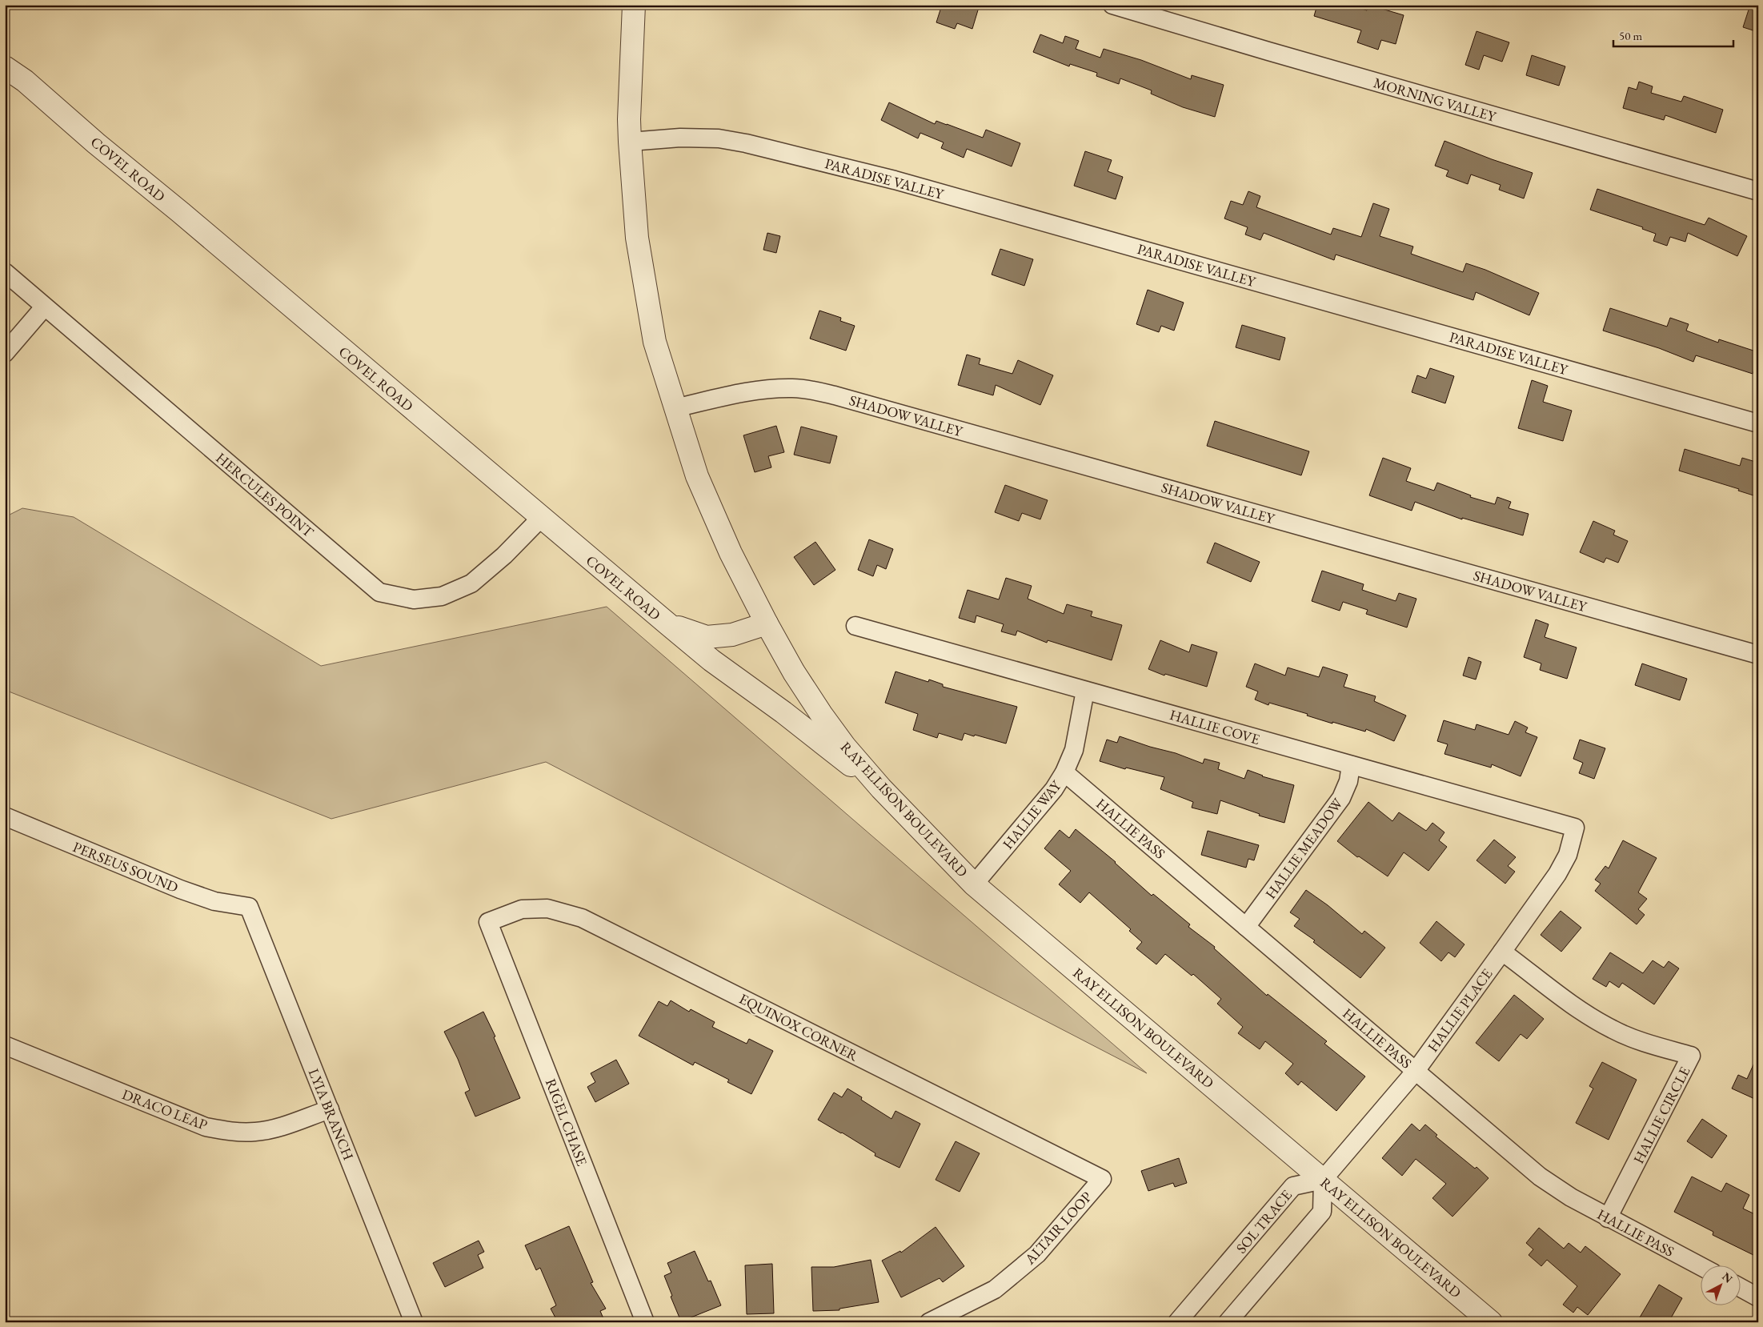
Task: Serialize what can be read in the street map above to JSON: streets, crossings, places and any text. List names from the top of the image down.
{
  "streets": {
    "street": [
      "MORNING VALLEY",
      "COVEL ROAD",
      "PARADISE VALLEY",
      "SHADOW VALLEY",
      "HERCULES POINT",
      "HALLIE COVE",
      "RAY ELLISON BOULEVARD",
      "HALLIE WAY",
      "HALLIE PASS",
      "HALLIE MEADOW",
      "PERSEUS SOUND",
      "HALLIE PLACE",
      "EQUINOX CORNER",
      "DRACO LEAP",
      "LYIA BRANCH",
      "HALLIE CIRCLE",
      "RIGEL CHASE",
      "SOL TRACE",
      "ALTAIR LOOP"
    ]
  },
  "crossings": [
    ["COVEL ROAD", "HERCULES POINT"],
    ["COVEL ROAD", "RAY ELLISON BOULEVARD"],
    ["PARADISE VALLEY", "RAY ELLISON BOULEVARD"],
    ["SHADOW VALLEY", "RAY ELLISON BOULEVARD"],
    ["HALLIE COVE", "HALLIE WAY"],
    ["HALLIE COVE", "HALLIE MEADOW"],
    ["HALLIE COVE", "HALLIE PLACE"],
    ["RAY ELLISON BOULEVARD", "HALLIE WAY"],
    ["RAY ELLISON BOULEVARD", "HALLIE PLACE"],
    ["RAY ELLISON BOULEVARD", "SOL TRACE"],
    ["HALLIE WAY", "HALLIE PASS"],
    ["HALLIE PASS", "HALLIE MEADOW"],
    ["HALLIE PASS", "HALLIE PLACE"],
    ["HALLIE PASS", "HALLIE CIRCLE"],
    ["PERSEUS SOUND", "LYIA BRANCH"],
    ["HALLIE PLACE", "HALLIE CIRCLE"],
    ["HALLIE PLACE", "SOL TRACE"],
    ["EQUINOX CORNER", "RIGEL CHASE"],
    ["EQUINOX CORNER", "ALTAIR LOOP"],
    ["DRACO LEAP", "LYIA BRANCH"]
  ],
  "scale_bar": "50 m",
  "north": "top right"
}
